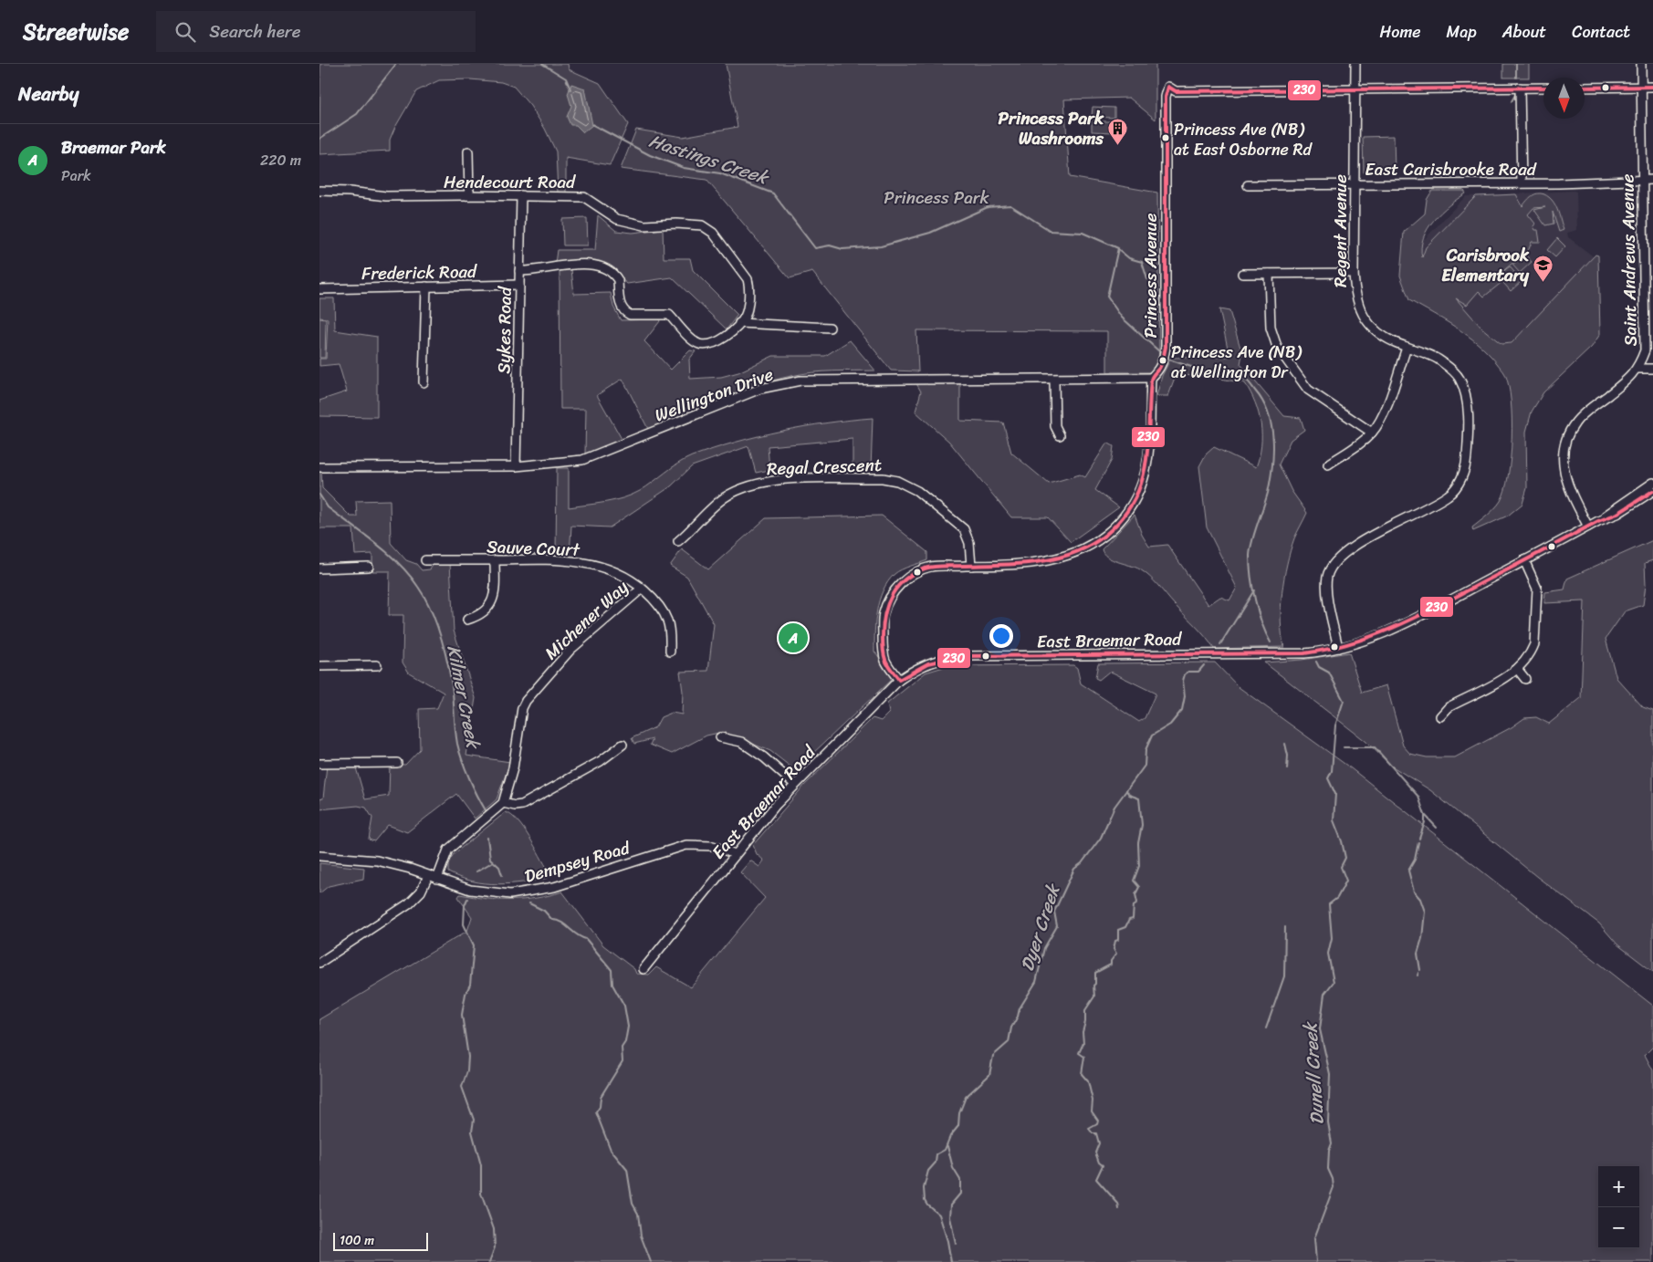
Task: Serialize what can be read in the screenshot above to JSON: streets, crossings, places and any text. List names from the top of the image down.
{
  "streets": {
    "street": [
      "East Carisbrooke Road",
      "Hendecourt Road",
      "Regent Avenue",
      "Saint Andrews Avenue",
      "Frederick Road",
      "Princess Avenue",
      "Sykes Road",
      "Wellington Drive",
      "Regal Crescent",
      "Sauve Court",
      "Michener Way",
      "East Braemar Road",
      "Dempsey Road"
    ]
  },
  "crossings": [
    ["East Carisbrooke Road", "Regent Avenue"],
    ["East Carisbrooke Road", "Saint Andrews Avenue"],
    ["Hendecourt Road", "Sykes Road"],
    ["Regent Avenue", "Princess Avenue"],
    ["Regent Avenue", "East Braemar Road"],
    ["Saint Andrews Avenue", "East Braemar Road"],
    ["Frederick Road", "Sykes Road"],
    ["Princess Avenue", "Wellington Drive"],
    ["Sykes Road", "Wellington Drive"],
    ["Sauve Court", "Michener Way"],
    ["East Braemar Road", "Dempsey Road"]
  ],
  "water": [
    "Hastings Creek",
    "Kilmer Creek",
    "Dyer Creek",
    "Dunell Creek"
  ],
  "parks": ["Princess Park"],
  "places": {
    "other": ["Princess Ave (NB) at East Osborne Rd", "Princess Ave (NB) at Wellington Dr"],
    "building": ["Princess Park Washrooms"],
    "school or university": ["Carisbrook Elementary"]
  },
  "lines": ["transit line 230"],
  "scale_bar": "100 m",
  "north": "bottom",
  "page": {
    "header": "Streetwise",
    "search": "Search here",
    "nav": [
      "Home",
      "Map",
      "About",
      "Contact"
    ],
    "heading": "Nearby",
    "list": [
      {
        "mark": "A",
        "name": "Braemar Park",
        "note": "Park",
        "value": "220 m"
      }
    ],
    "pins": "A",
    "map_buttons": ["+", "−"],
    "scale": "100 m"
  }
}
